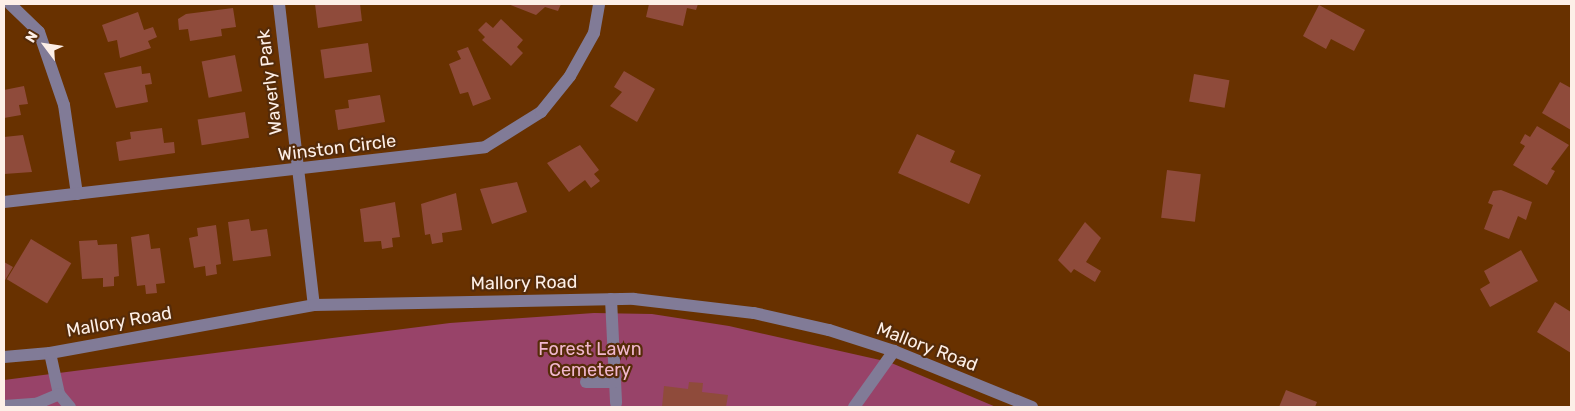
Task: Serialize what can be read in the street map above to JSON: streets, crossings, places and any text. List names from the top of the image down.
{
  "streets": {
    "street": ["Waverly Park", "Winston Circle", "Mallory Road"]
  },
  "crossings": [
    ["Waverly Park", "Winston Circle"],
    ["Waverly Park", "Mallory Road"]
  ],
  "parks": ["Forest Lawn Cemetery"],
  "north": "top left"
}
